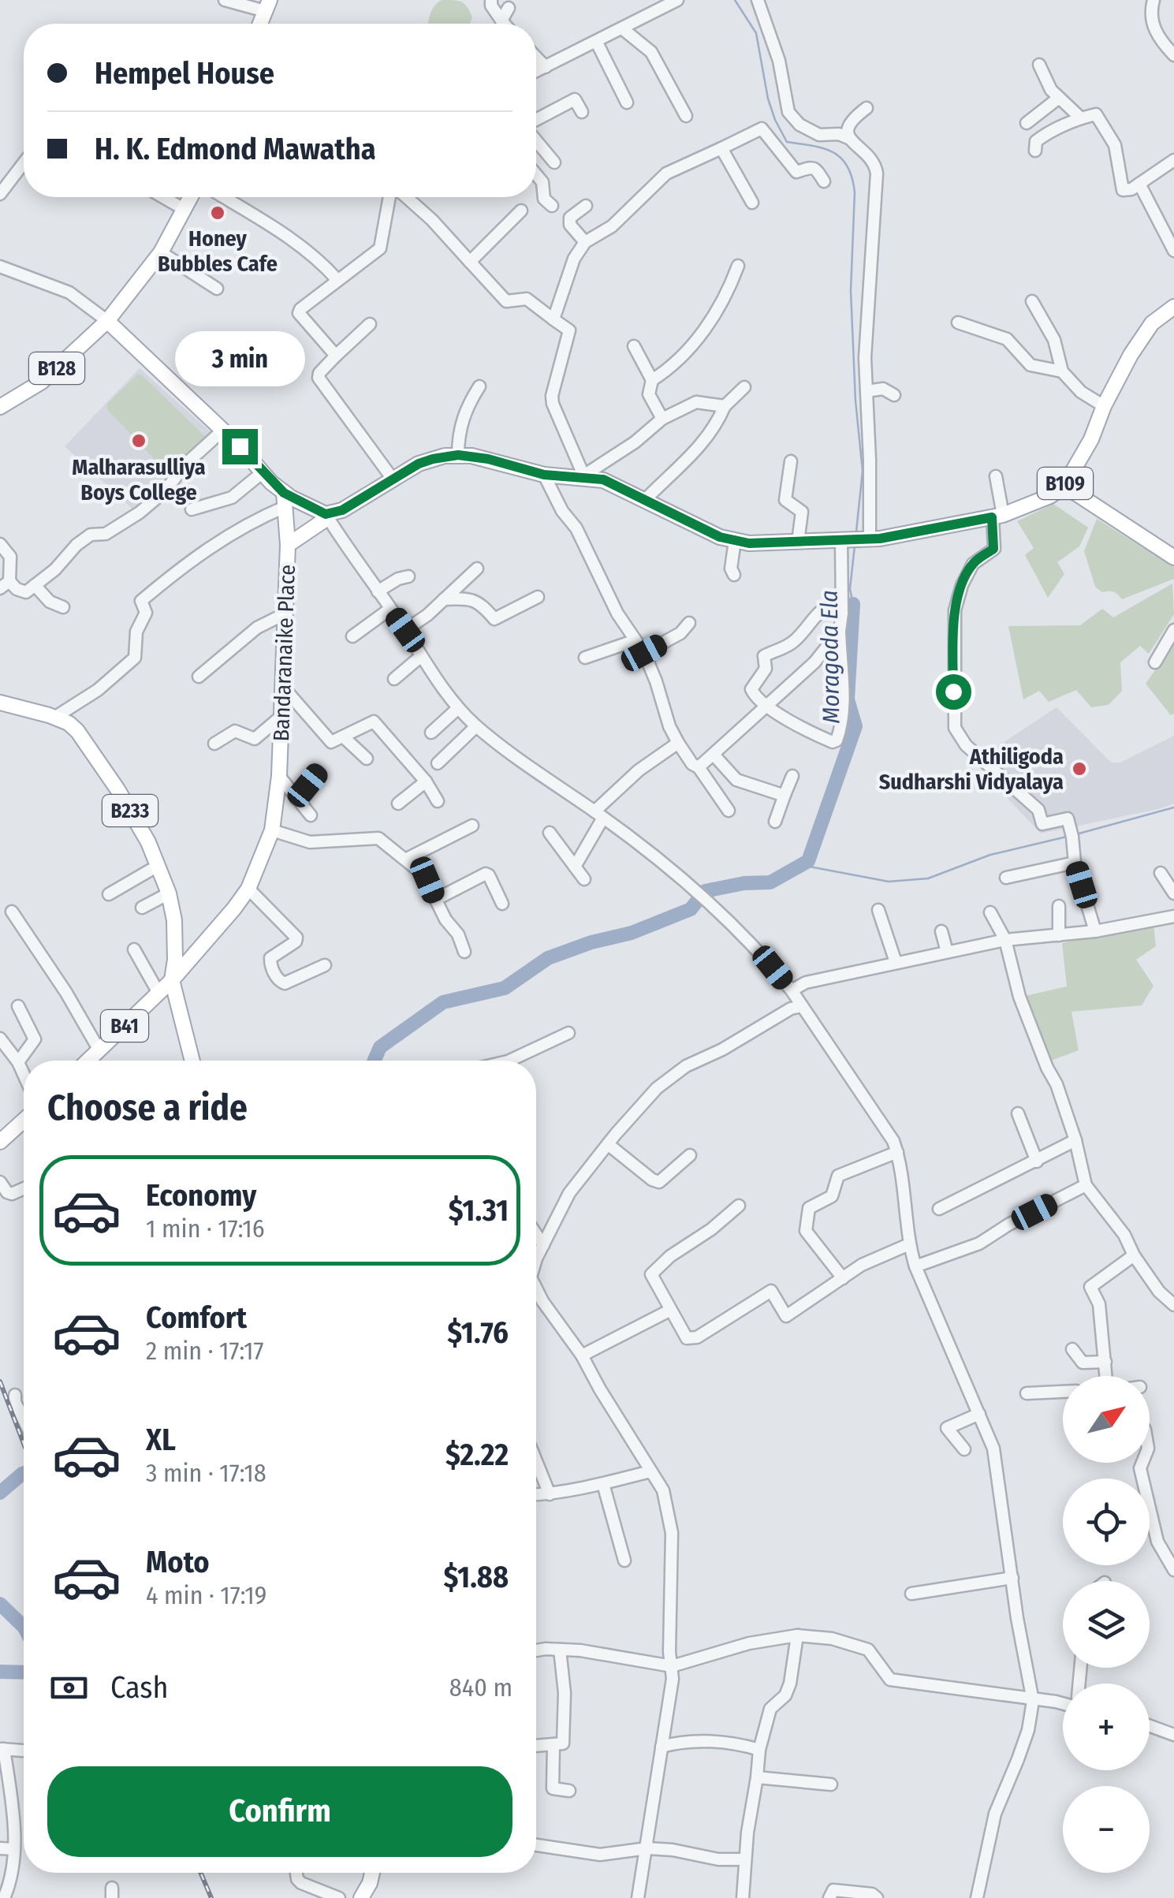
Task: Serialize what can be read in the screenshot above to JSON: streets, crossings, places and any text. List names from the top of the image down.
{
  "streets": {
    "main road": [
      "B128",
      "B109",
      "Bandaranaike Place",
      "B233",
      "B41"
    ]
  },
  "crossings": [
    ["Bandaranaike Place", "B233"]
  ],
  "water": ["Moragoda Ela"],
  "places": ["Honey Bubbles Cafe", "Malharasulliya Boys College", "Athiligoda Sudharshi Vidyalaya"],
  "north": "top right",
  "page": {
    "banner": ["Hempel House", "H. K. Edmond Mawatha"],
    "bubble": "3 min",
    "heading": "Choose a ride",
    "list": [
      {
        "name": "Economy",
        "note": "1 min · 17:16",
        "value": "$1.31"
      },
      {
        "name": "Comfort",
        "note": "2 min · 17:17",
        "value": "$1.76"
      },
      {
        "name": "XL",
        "note": "3 min · 17:18",
        "value": "$2.22"
      },
      {
        "name": "Moto",
        "note": "4 min · 17:19",
        "value": "$1.88"
      }
    ],
    "map_buttons": ["+", "−"],
    "pay": ["Cash", "840 m"],
    "buttons": "Confirm"
  }
}
